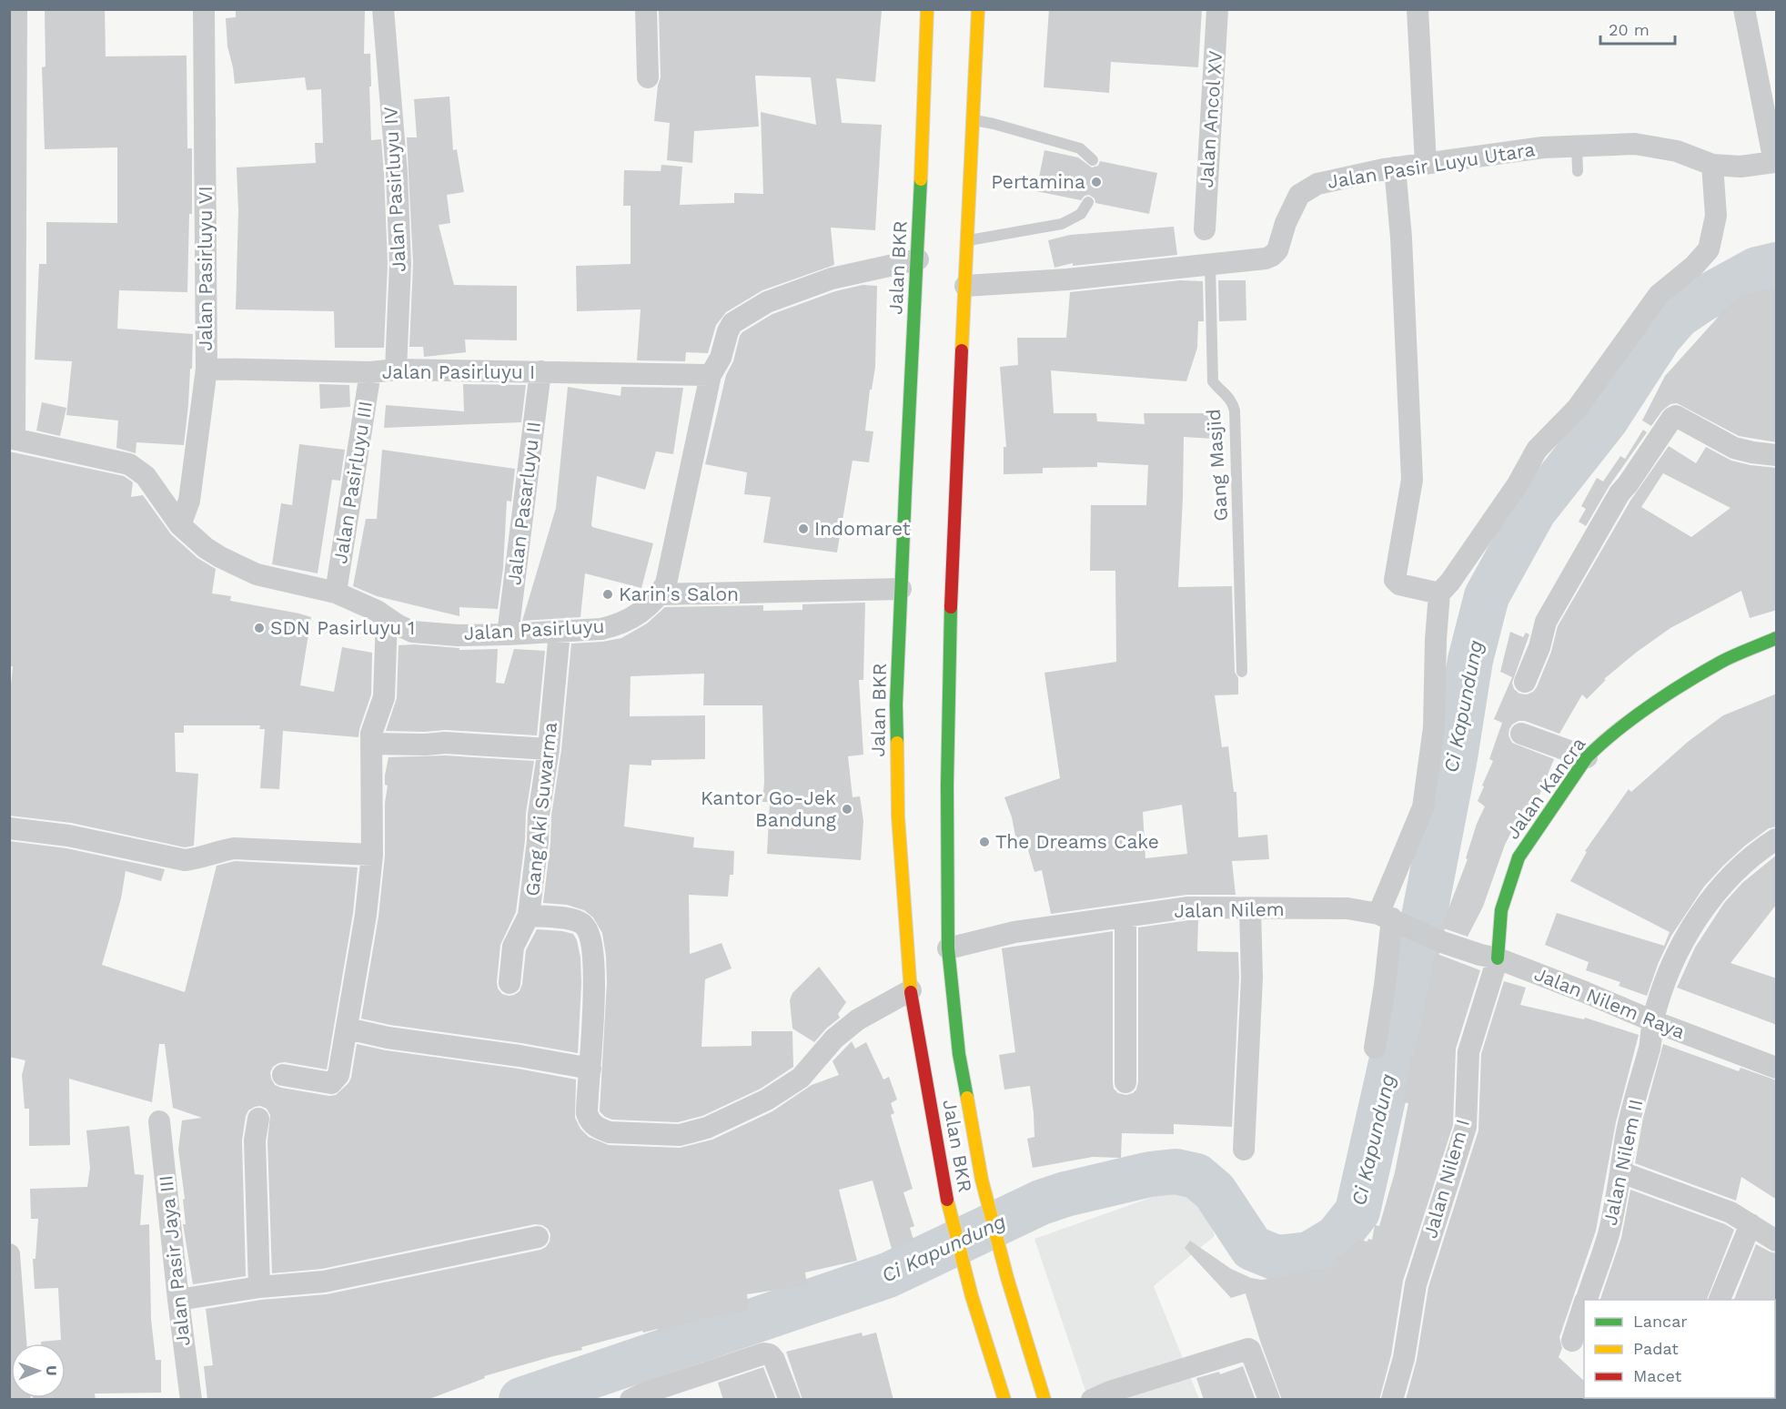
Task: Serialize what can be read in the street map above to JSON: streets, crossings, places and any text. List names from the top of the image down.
{
  "streets": {
    "main road": ["Jalan BKR", "Jalan Kancra"],
    "street": [
      "Jalan Ancol XV",
      "Jalan Pasir Luyu Utara",
      "Jalan Pasirluyu IV",
      "Jalan Pasirluyu VI",
      "Jalan Pasirluyu I",
      "Jalan Pasirluyu III",
      "Jalan Pasarluyu II",
      "Jalan Pasirluyu",
      "Gang Aki Suwarma",
      "Jalan Nilem",
      "Jalan Nilem Raya",
      "Jalan Nilem II",
      "Jalan Nilem I",
      "Jalan Pasir Jaya III"
    ],
    "lane": ["Gang Masjid"]
  },
  "crossings": [
    ["Jalan Pasir Luyu Utara", "Jalan BKR"],
    ["Jalan Pasir Luyu Utara", "Gang Masjid"],
    ["Jalan Pasirluyu IV", "Jalan Pasirluyu I"],
    ["Jalan BKR", "Jalan Pasirluyu"],
    ["Jalan BKR", "Jalan Nilem"],
    ["Jalan Pasirluyu VI", "Jalan Pasirluyu I"],
    ["Jalan Pasirluyu VI", "Jalan Pasirluyu"],
    ["Jalan Pasirluyu I", "Jalan Pasirluyu III"],
    ["Jalan Pasirluyu I", "Jalan Pasarluyu II"],
    ["Jalan Pasirluyu I", "Jalan Pasirluyu"],
    ["Jalan Pasirluyu III", "Jalan Pasirluyu"],
    ["Jalan Pasarluyu II", "Jalan Pasirluyu"],
    ["Jalan Pasirluyu", "Gang Aki Suwarma"],
    ["Jalan Kancra", "Jalan Nilem Raya"],
    ["Jalan Kancra", "Jalan Nilem I"],
    ["Jalan Nilem", "Jalan Nilem Raya"],
    ["Jalan Nilem Raya", "Jalan Nilem II"],
    ["Jalan Nilem Raya", "Jalan Nilem I"]
  ],
  "water": ["Ci Kapundung"],
  "places": [
    "Pertamina",
    "Indomaret",
    "Karin's Salon",
    "SDN Pasirluyu 1",
    "Kantor Go-Jek Bandung",
    "The Dreams Cake"
  ],
  "legend": ["Lancar", "Padat", "Macet"],
  "scale_bar": "20 m",
  "north": "right"
}
